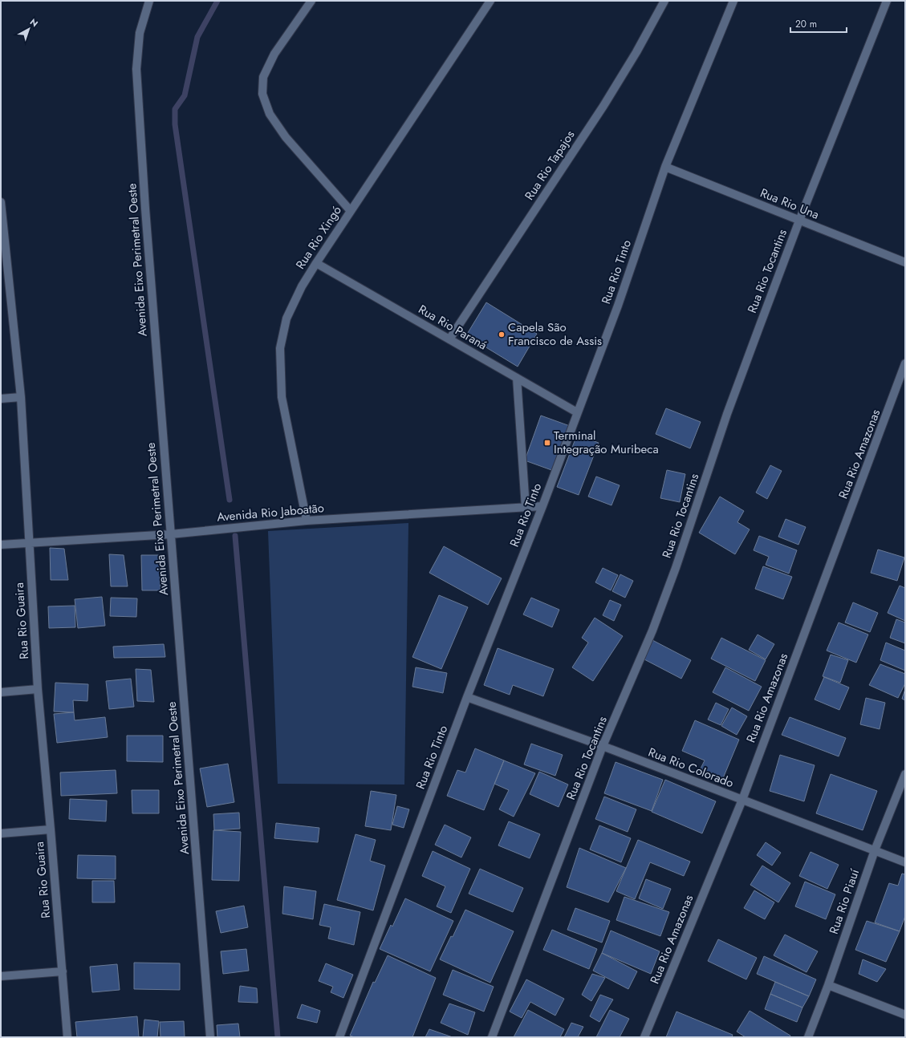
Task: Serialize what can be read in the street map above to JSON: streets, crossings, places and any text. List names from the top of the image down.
{
  "streets": {
    "street": [
      "Rua Rio Tapajos",
      "Rua Rio Una",
      "Rua Rio Xingó",
      "Avenida Eixo Perimetral Oeste",
      "Rua Rio Tocantins",
      "Rua Rio Tinto",
      "Rua Rio Paraná",
      "Rua Rio Amazonas",
      "Avenida Rio Jaboatão",
      "Rua Rio Guaira",
      "Rua Rio Colorado",
      "Rua Rio Piauí"
    ]
  },
  "crossings": [
    ["Rua Rio Tapajos", "Rua Rio Paraná"],
    ["Rua Rio Una", "Rua Rio Tocantins"],
    ["Rua Rio Una", "Rua Rio Tinto"],
    ["Rua Rio Xingó", "Rua Rio Paraná"],
    ["Rua Rio Xingó", "Avenida Rio Jaboatão"],
    ["Avenida Eixo Perimetral Oeste", "Avenida Rio Jaboatão"],
    ["Rua Rio Tocantins", "Rua Rio Colorado"],
    ["Rua Rio Tinto", "Rua Rio Paraná"],
    ["Rua Rio Tinto", "Avenida Rio Jaboatão"],
    ["Rua Rio Tinto", "Rua Rio Colorado"],
    ["Rua Rio Amazonas", "Rua Rio Colorado"],
    ["Avenida Rio Jaboatão", "Rua Rio Guaira"],
    ["Rua Rio Colorado", "Rua Rio Piauí"]
  ],
  "places": {
    "other": ["Capela São Francisco de Assis"],
    "transit": ["Terminal Integração Muribeca"]
  },
  "scale_bar": "20 m",
  "north": "top right"
}
